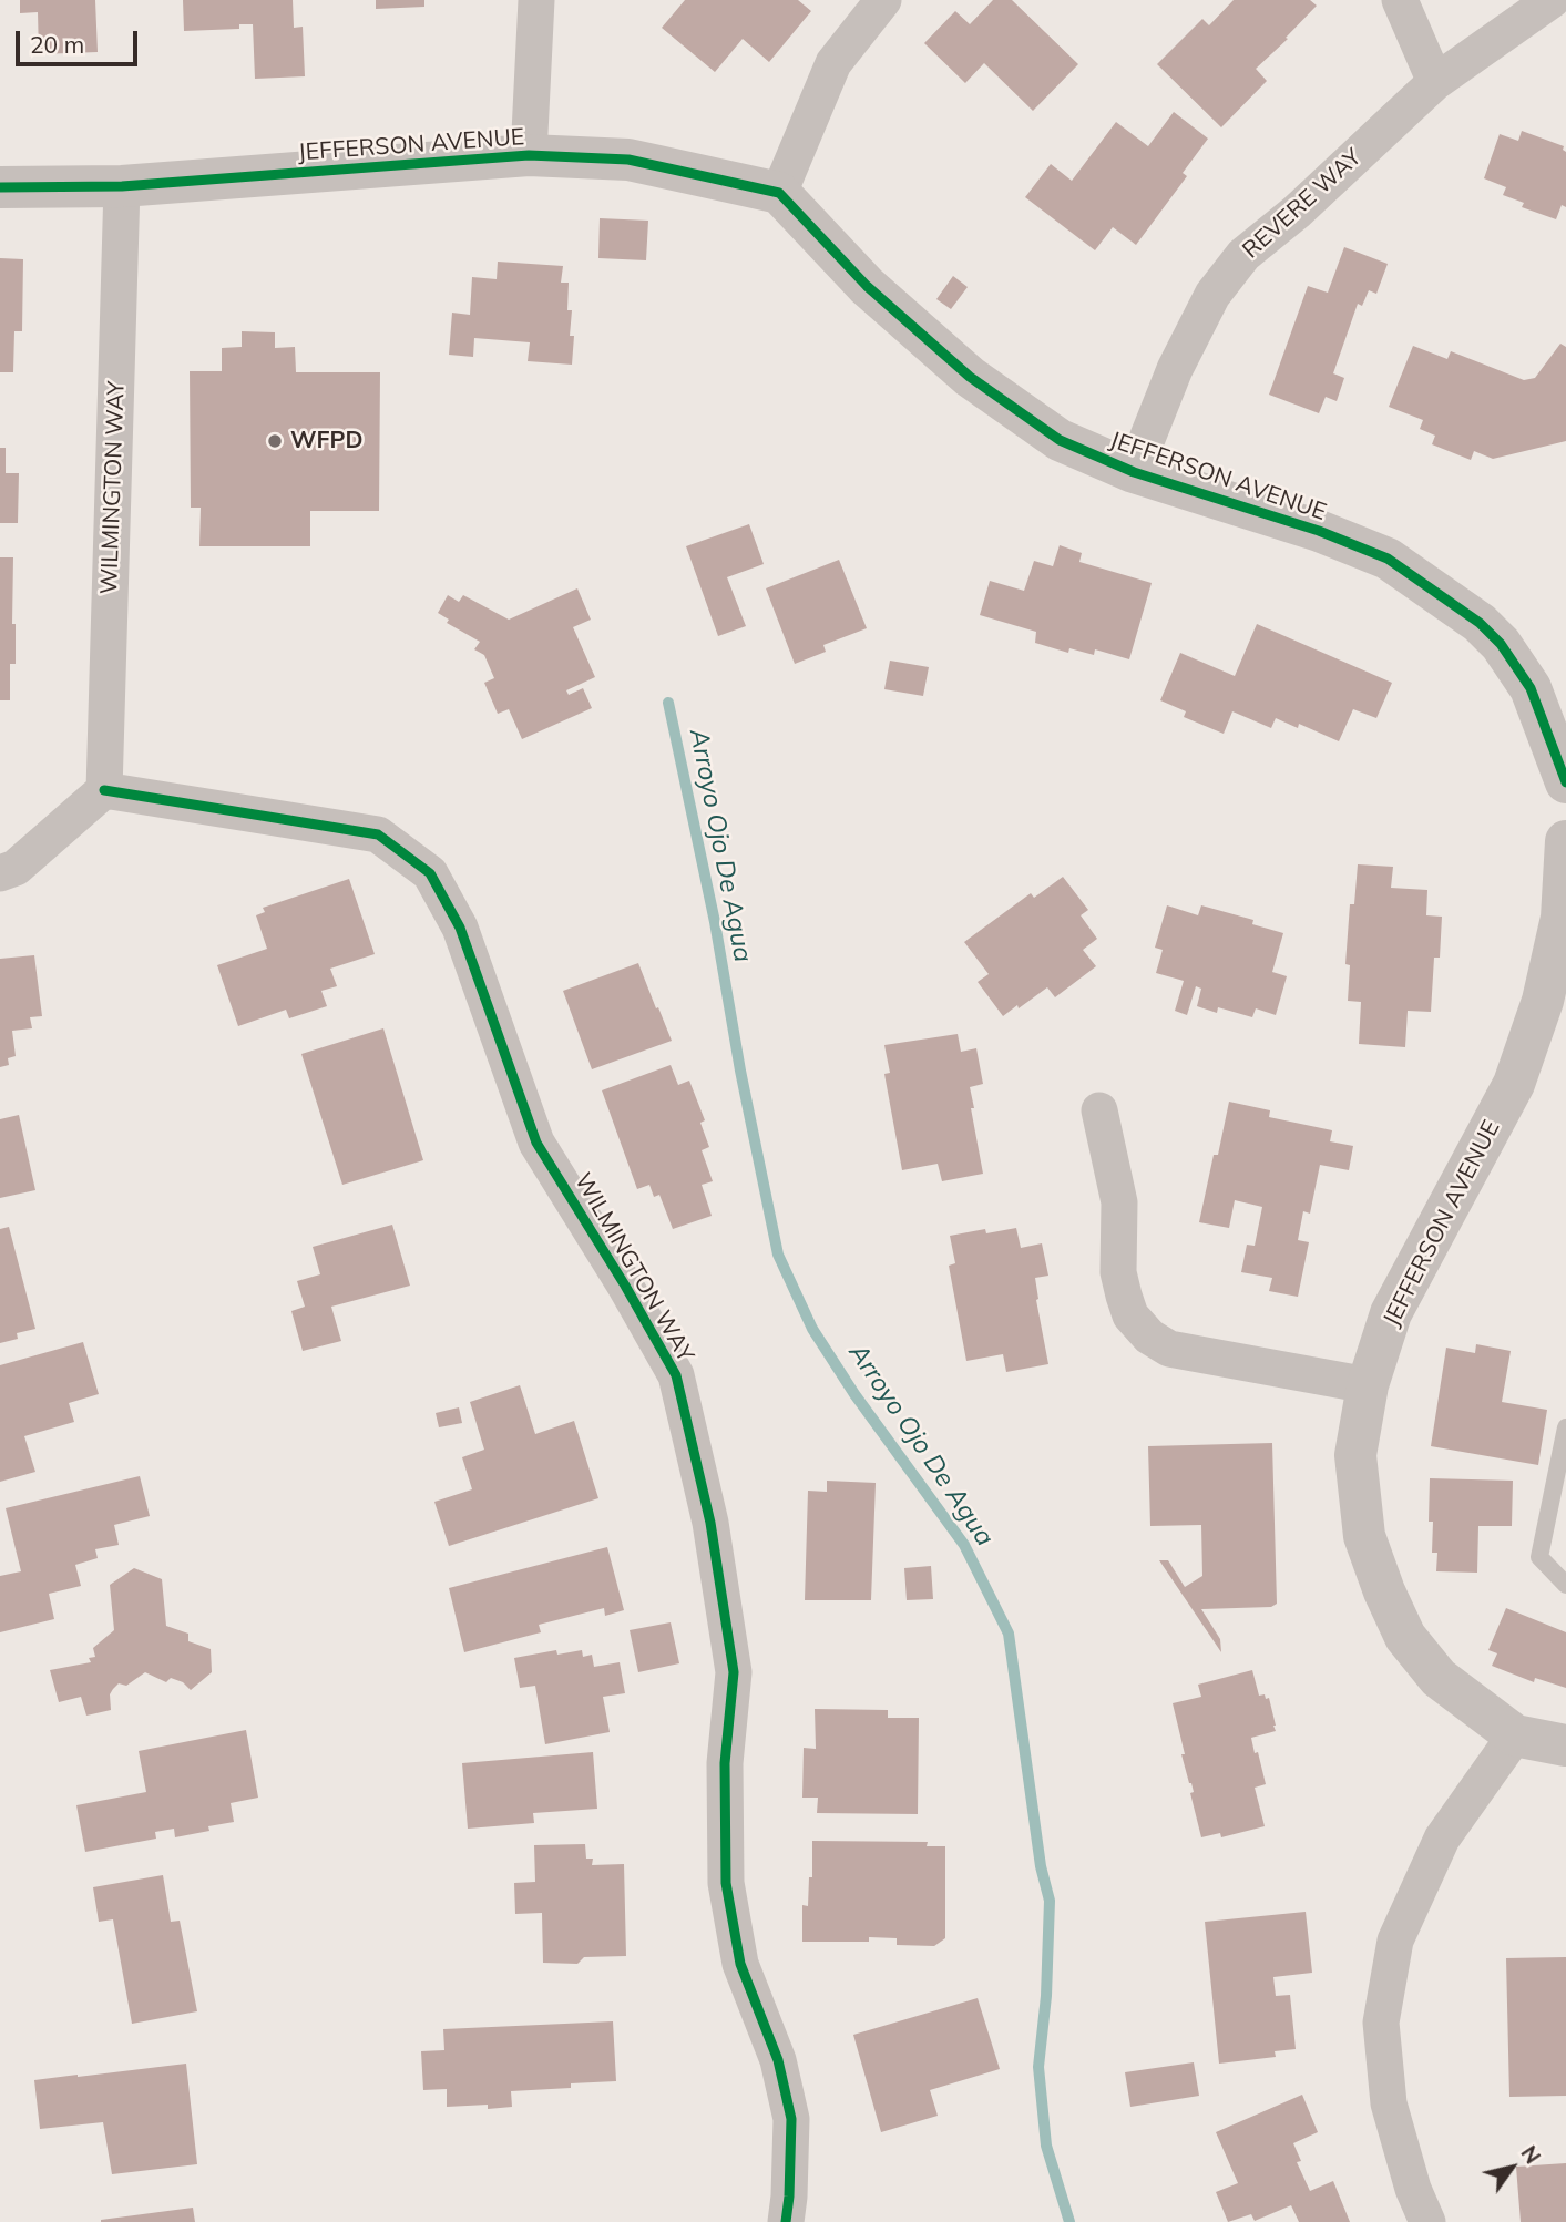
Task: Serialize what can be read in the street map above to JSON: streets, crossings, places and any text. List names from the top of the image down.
{
  "streets": {
    "street": ["JEFFERSON AVENUE", "REVERE WAY", "WILMINGTON WAY"]
  },
  "crossings": [
    ["JEFFERSON AVENUE", "REVERE WAY"],
    ["JEFFERSON AVENUE", "WILMINGTON WAY"]
  ],
  "water": ["Arroyo Ojo De Agua"],
  "places": ["WFPD"],
  "scale_bar": "20 m",
  "north": "top right"
}
